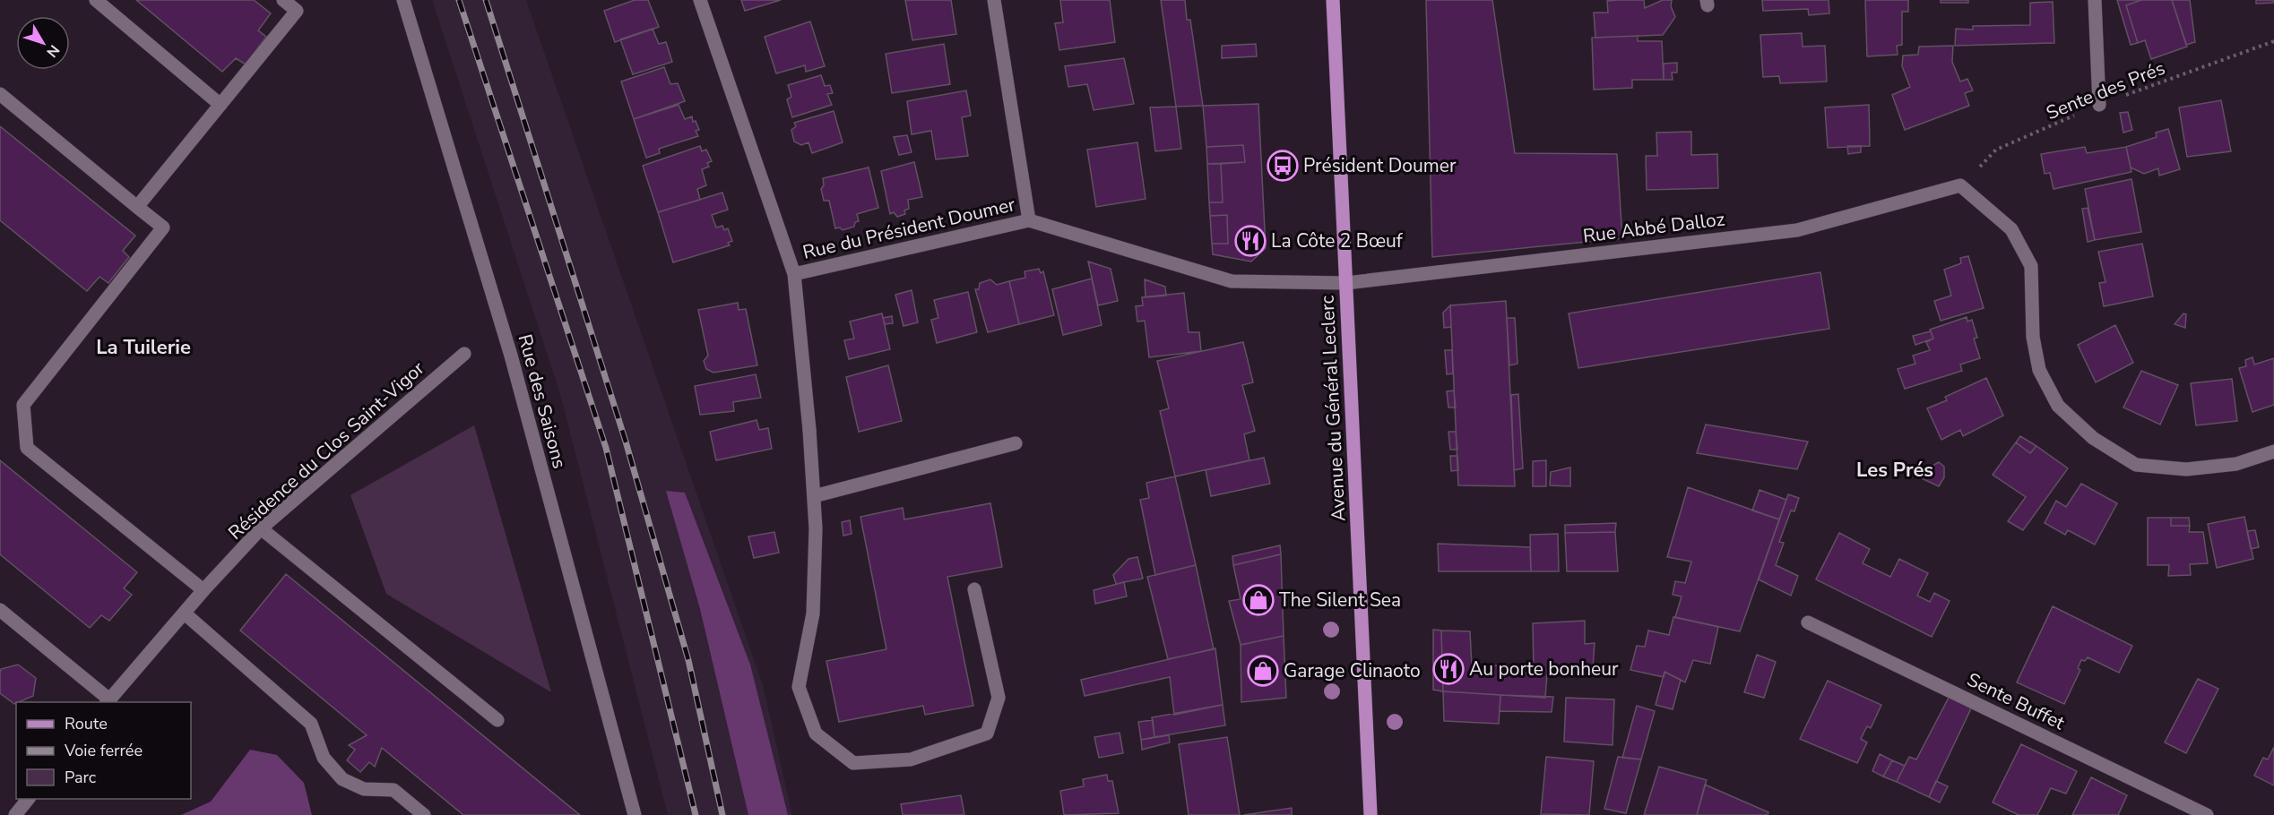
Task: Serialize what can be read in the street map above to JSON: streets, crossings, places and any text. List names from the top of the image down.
{
  "streets": {
    "main road": ["Avenue du Général Leclerc"],
    "street": [
      "Rue Abbé Dalloz",
      "Rue du Président Doumer",
      "Rue des Saisons",
      "Résidence du Clos Saint-Vigor",
      "Sente Buffet"
    ],
    "path": ["Sente des Prés"]
  },
  "crossings": [
    ["Sente des Prés", "Rue Abbé Dalloz"],
    ["Rue Abbé Dalloz", "Rue du Président Doumer"],
    ["Rue Abbé Dalloz", "Avenue du Général Leclerc"],
    ["Rue du Président Doumer", "Avenue du Général Leclerc"]
  ],
  "districts": ["La Tuilerie", "Les Prés"],
  "places": {
    "bus stop": ["Président Doumer"],
    "restaurant": ["La Côte 2 Bœuf", "Au porte bonheur"],
    "shop": ["The Silent Sea", "Garage Clinaoto"]
  },
  "legend": ["Route", "Voie ferrée", "Parc"],
  "north": "bottom right"
}
